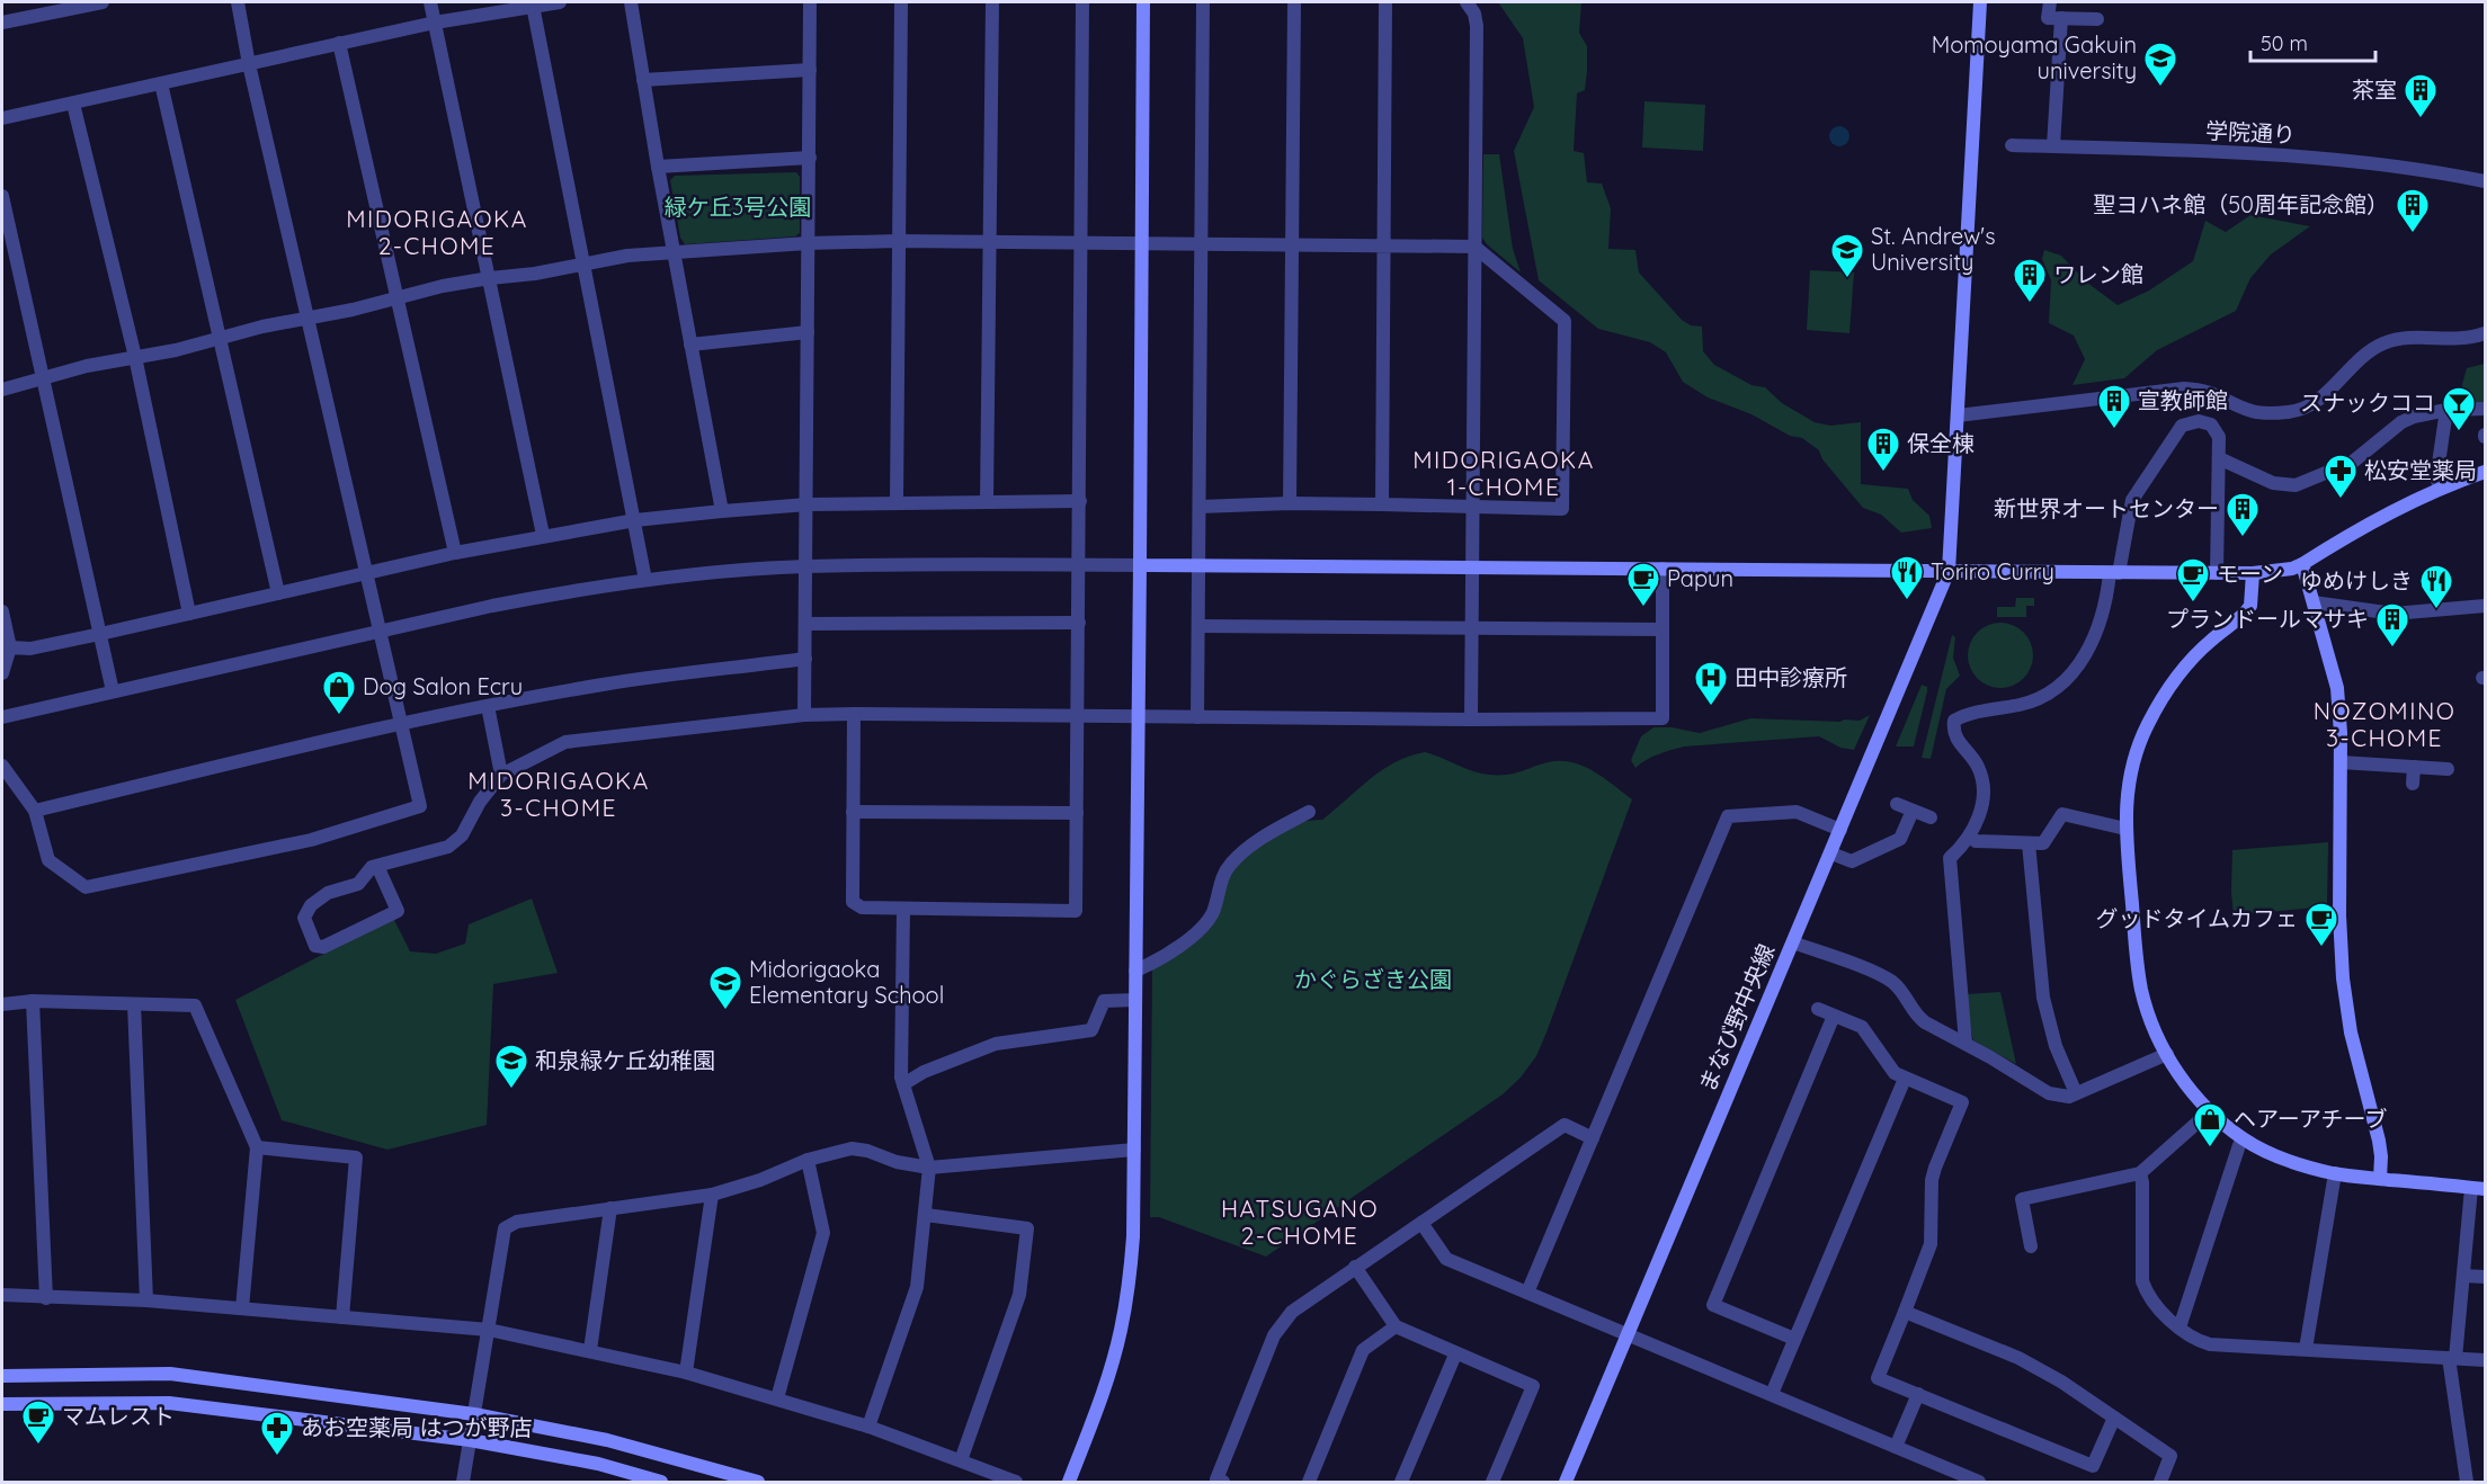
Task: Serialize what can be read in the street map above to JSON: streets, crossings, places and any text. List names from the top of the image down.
{
  "streets": {
    "street": ["学院通り", "まなび野中央線"]
  },
  "districts": [
    "MIDORIGAOKA 2-CHOME",
    "MIDORIGAOKA 1-CHOME",
    "NOZOMINO 3-CHOME",
    "MIDORIGAOKA 3-CHOME",
    "HATSUGANO 2-CHOME"
  ],
  "parks": ["緑ケ丘3号公園", "かぐらざき公園"],
  "places": {
    "school or university": [
      "Momoyama Gakuin university",
      "St. Andrew's University",
      "Midorigaoka Elementary School",
      "和泉緑ケ丘幼稚園"
    ],
    "building": [
      "茶室",
      "聖ヨハネ館（50周年記念館）",
      "ワレン館",
      "宣教師館",
      "保全棟",
      "新世界オートセンター",
      "プランドールマサキ"
    ],
    "bar": ["スナックココ"],
    "pharmacy": ["松安堂薬局", "あお空薬局 はつが野店"],
    "restaurant": ["Toriro Curry", "ゆめけしき"],
    "cafe": [
      "モーン",
      "Papun",
      "グッドタイムカフェ",
      "マムレスト"
    ],
    "hospital": ["田中診療所"],
    "shop": ["Dog Salon Ecru", "ヘアーアチーブ"]
  },
  "scale_bar": "50 m"
}
